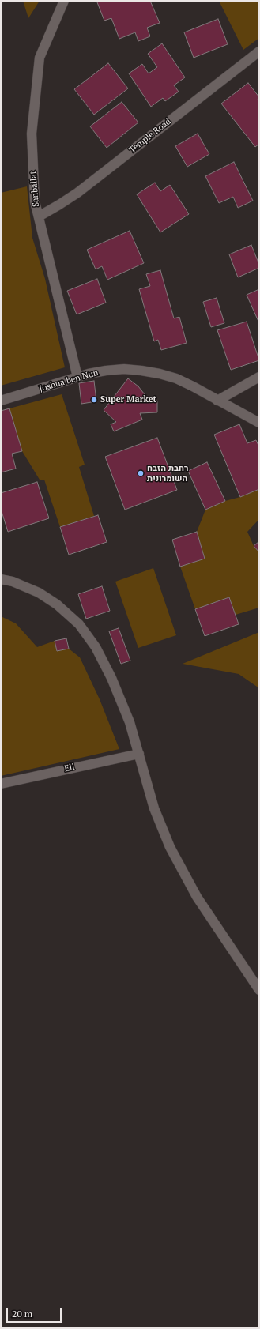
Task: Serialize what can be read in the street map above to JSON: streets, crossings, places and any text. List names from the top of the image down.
{
  "streets": {
    "street": [
      "Temple Road",
      "Sanballat",
      "Joshua ben Nun",
      "Eli"
    ]
  },
  "crossings": [
    ["Temple Road", "Sanballat"],
    ["Sanballat", "Joshua ben Nun"]
  ],
  "places": ["Super Market", "רחבת הזבח השומרונית"],
  "scale_bar": "20 m"
}
